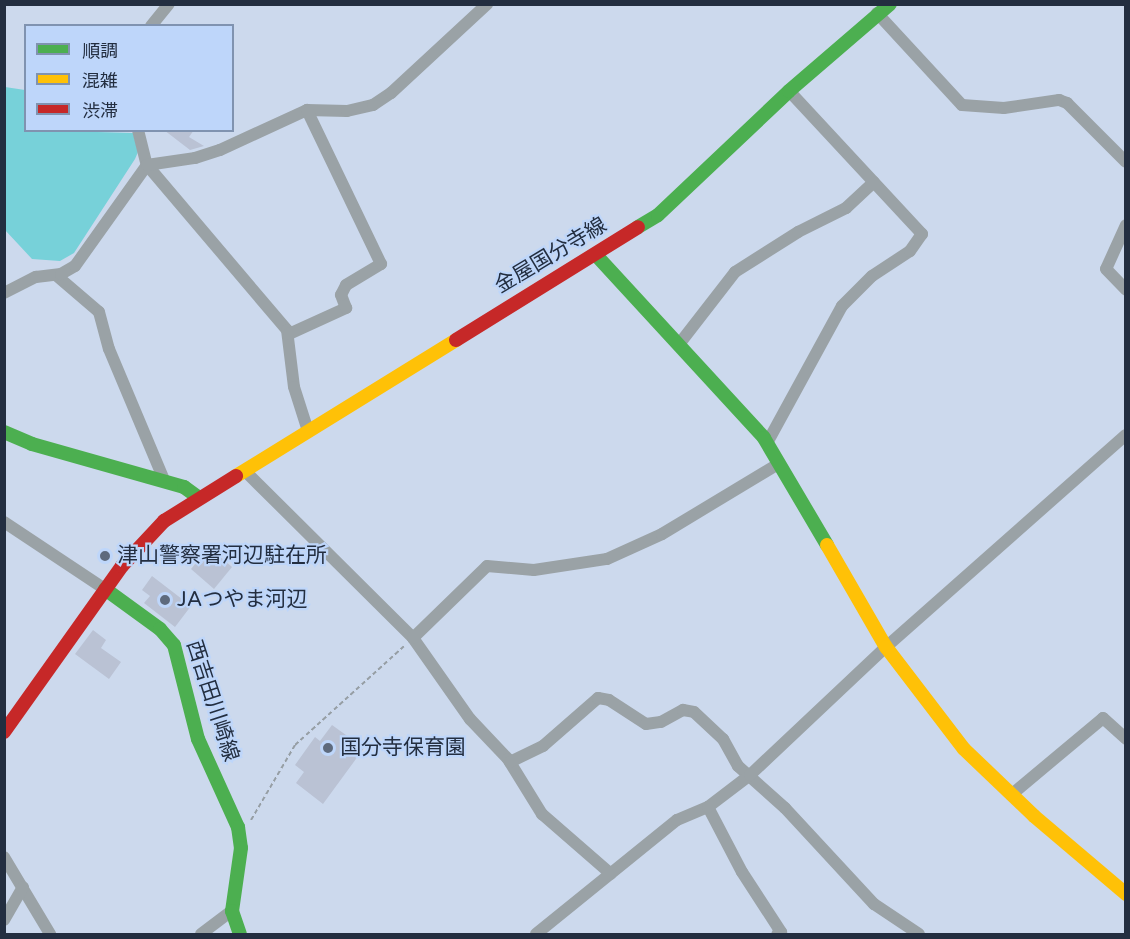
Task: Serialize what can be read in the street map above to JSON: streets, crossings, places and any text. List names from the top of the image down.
{
  "streets": {
    "main road": ["金屋国分寺線", "西吉田川崎線"]
  },
  "places": ["津山警察署河辺駐在所", "JAつやま河辺", "国分寺保育園"],
  "legend": ["順調", "混雑", "渋滞"]
}
